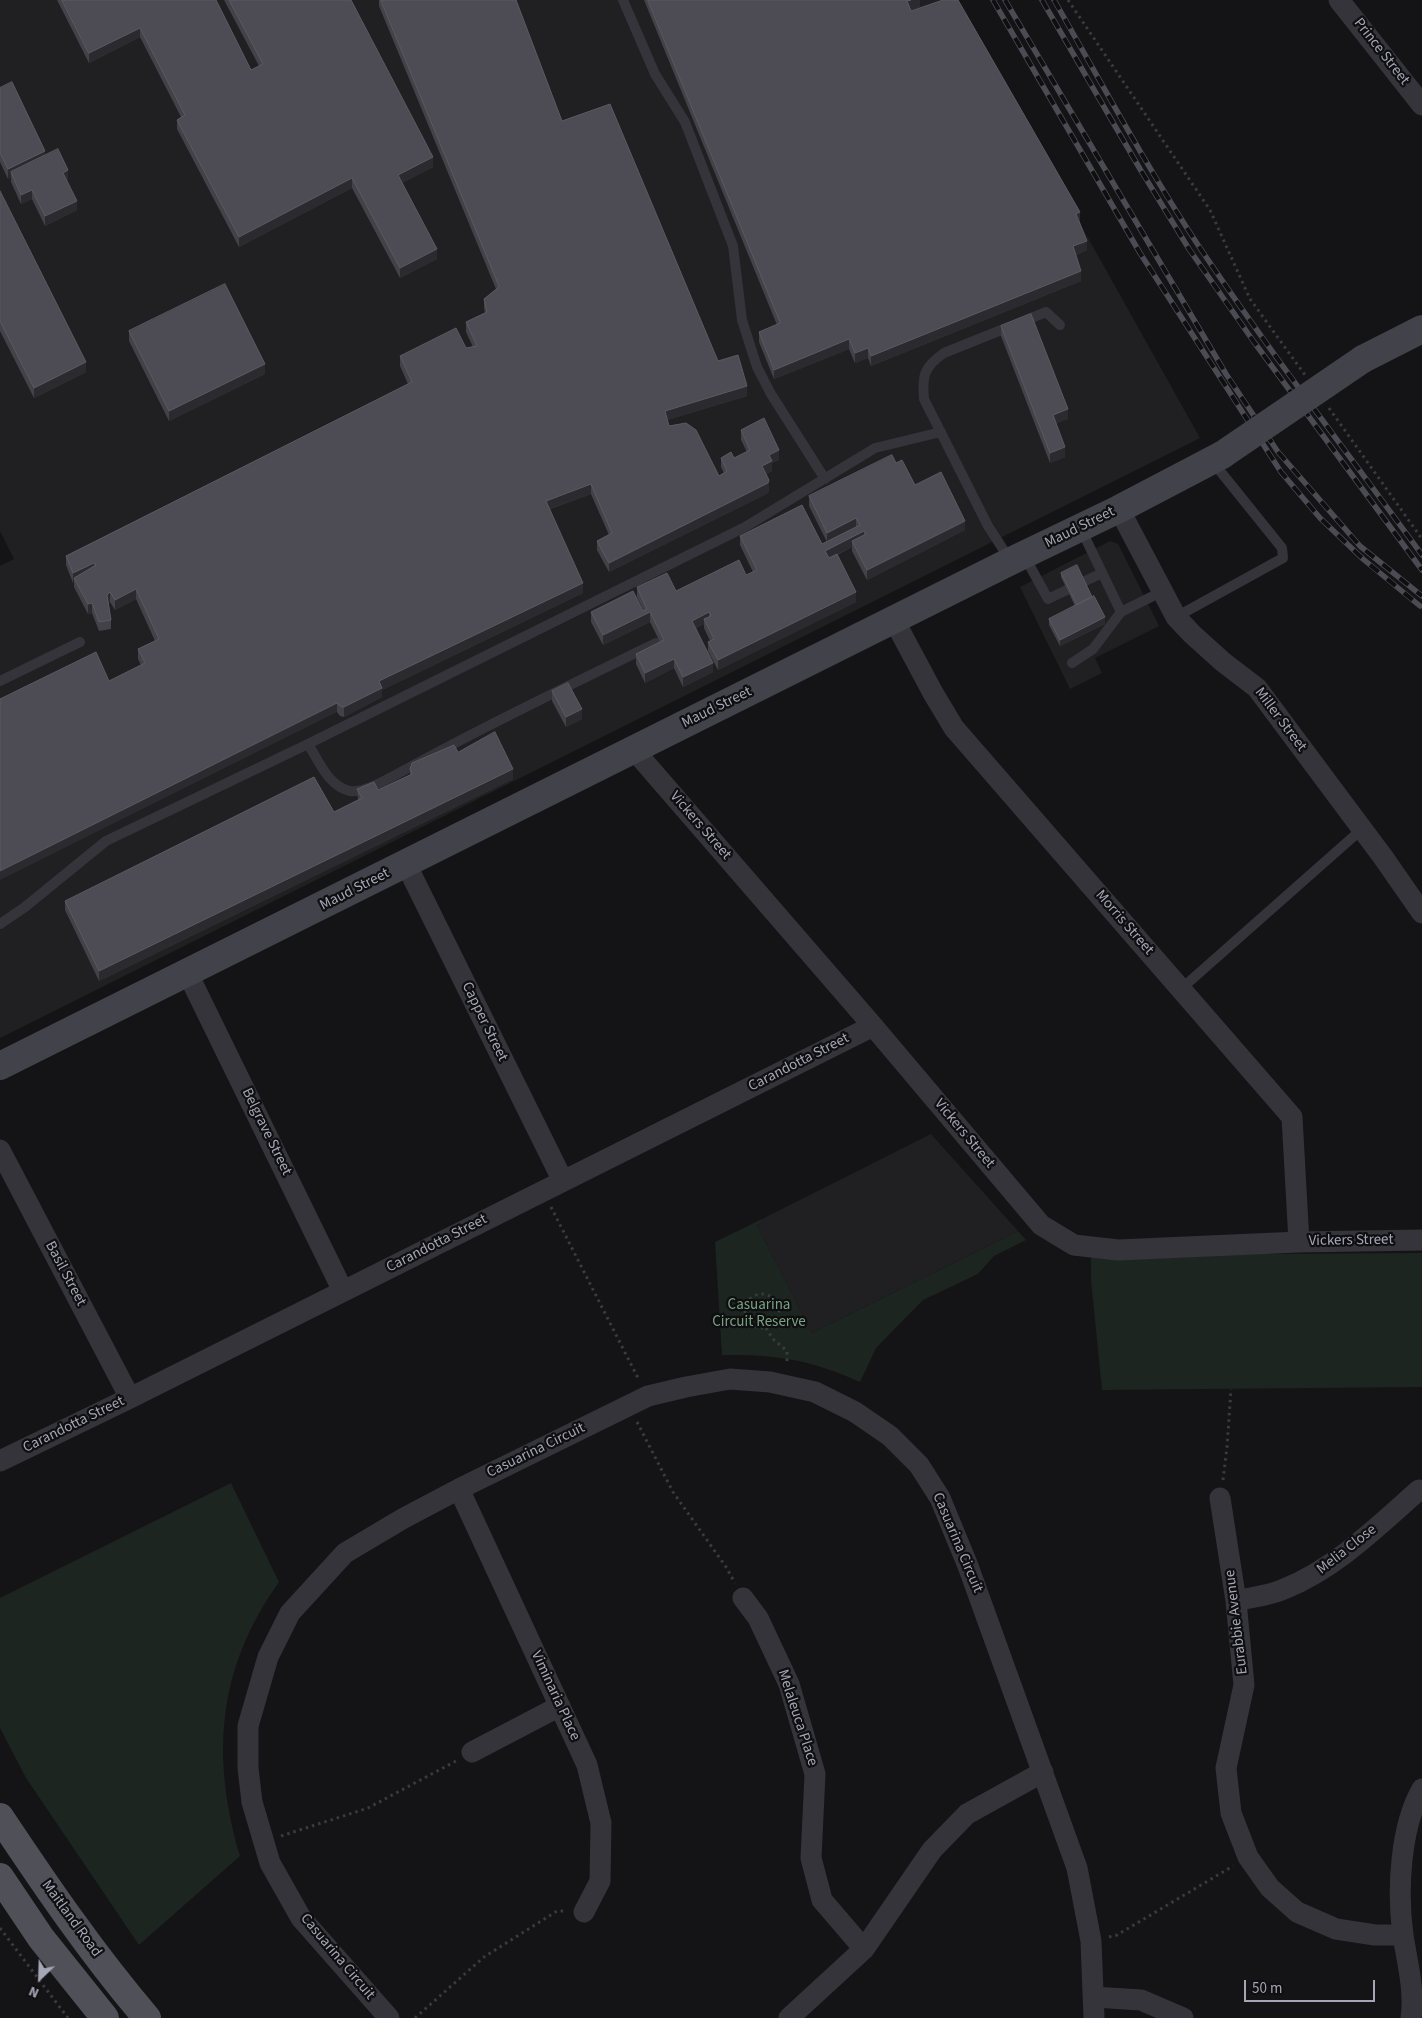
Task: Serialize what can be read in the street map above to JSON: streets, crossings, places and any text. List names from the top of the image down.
{
  "streets": {
    "main road": ["Maud Street", "Maitland Road"],
    "street": [
      "Prince Street",
      "Miller Street",
      "Vickers Street",
      "Morris Street",
      "Capper Street",
      "Carandotta Street",
      "Belgrave Street",
      "Basil Street",
      "Casuarina Circuit",
      "Melia Close",
      "Eurabbie Avenue",
      "Viminaria Place",
      "Melaleuca Place"
    ]
  },
  "crossings": [
    ["Maud Street", "Miller Street"],
    ["Maud Street", "Vickers Street"],
    ["Maud Street", "Morris Street"],
    ["Maud Street", "Capper Street"],
    ["Maud Street", "Belgrave Street"],
    ["Vickers Street", "Morris Street"],
    ["Vickers Street", "Carandotta Street"],
    ["Capper Street", "Carandotta Street"],
    ["Carandotta Street", "Belgrave Street"],
    ["Carandotta Street", "Basil Street"],
    ["Casuarina Circuit", "Viminaria Place"],
    ["Melia Close", "Eurabbie Avenue"]
  ],
  "parks": ["Casuarina Circuit Reserve"],
  "scale_bar": "50 m",
  "north": "bottom left"
}
